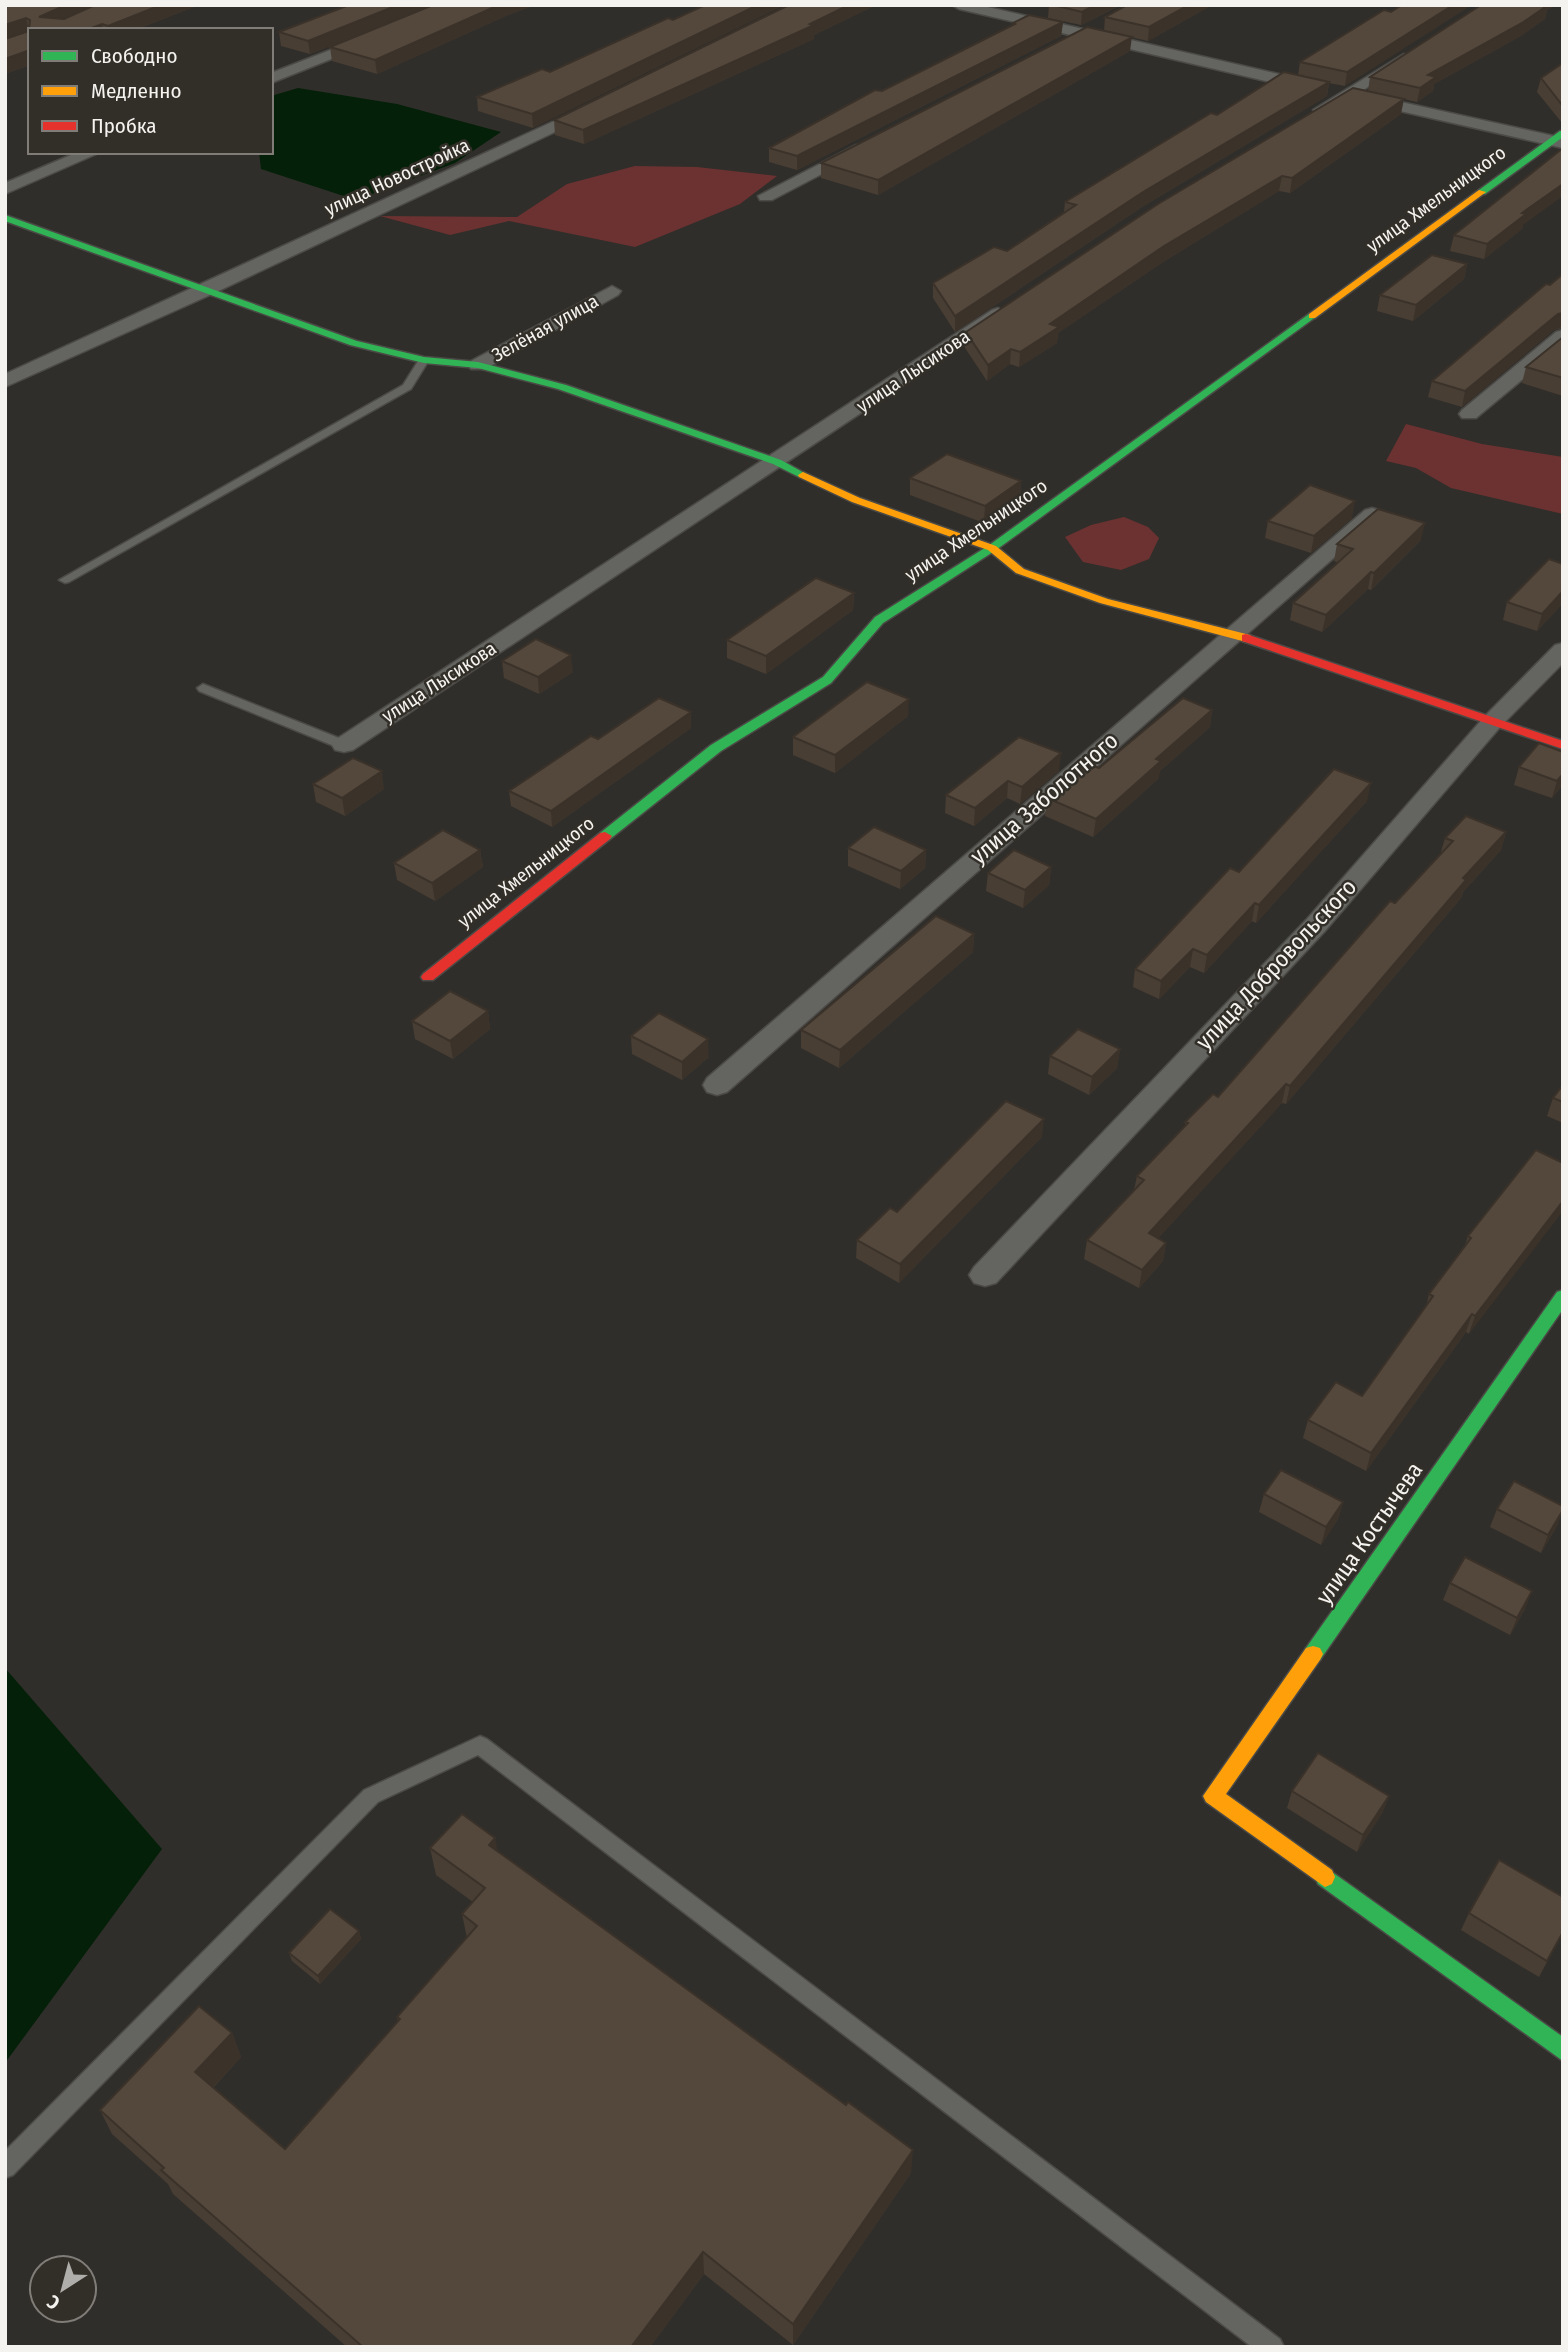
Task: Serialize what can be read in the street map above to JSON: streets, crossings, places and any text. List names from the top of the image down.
{
  "streets": {
    "street": [
      "улица Новостройка",
      "улица Хмельницкого",
      "Зелёная улица",
      "улица Лысикова",
      "улица Заболотного",
      "улица Добровольского",
      "улица Костычева"
    ]
  },
  "legend": ["Свободно", "Медленно", "Пробка"],
  "north": "bottom left"
}
